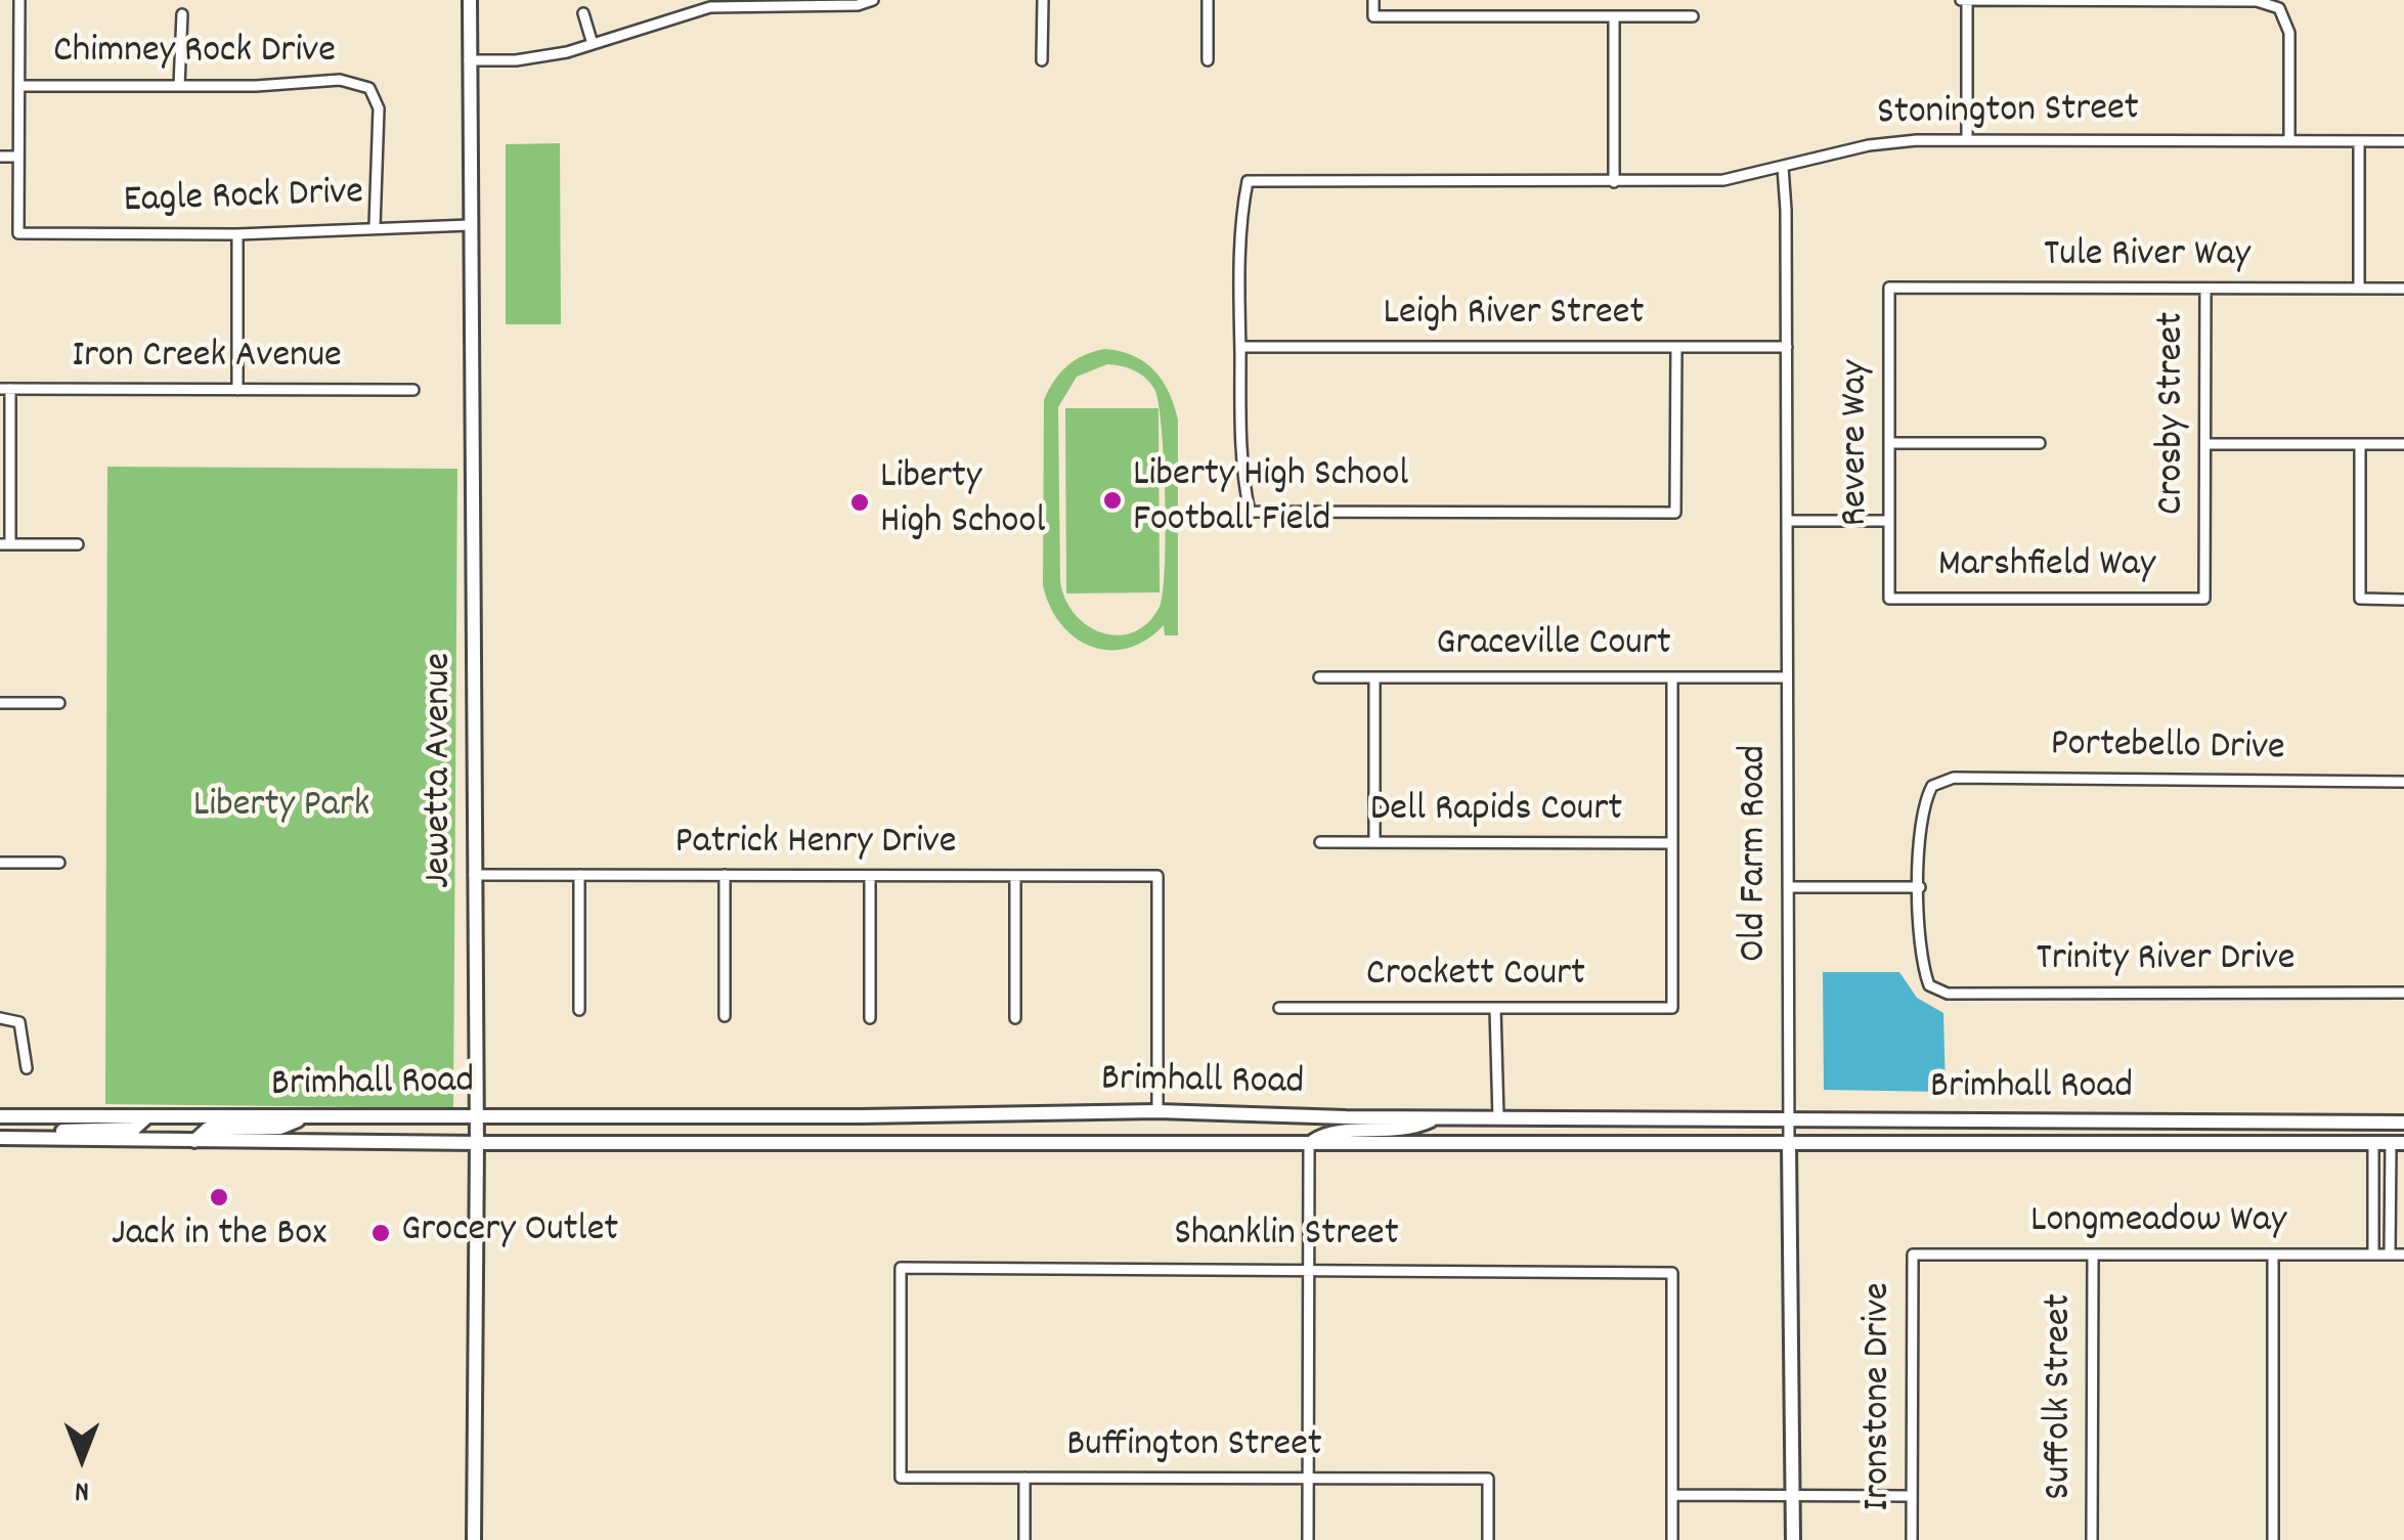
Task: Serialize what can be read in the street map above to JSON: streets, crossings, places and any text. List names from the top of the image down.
{
  "streets": {
    "street": [
      "Chimney Rock Drive",
      "Stonington Street",
      "Eagle Rock Drive",
      "Tule River Way",
      "Leigh River Street",
      "Iron Creek Avenue",
      "Crosby Street",
      "Revere Way",
      "Marshfield Way",
      "Graceville Court",
      "Portebello Drive",
      "Jewetta Avenue",
      "Dell Rapids Court",
      "Patrick Henry Drive",
      "Old Farm Road",
      "Trinity River Drive",
      "Crockett Court",
      "Brimhall Road",
      "Longmeadow Way",
      "Shanklin Street",
      "Ironstone Drive",
      "Suffolk Street",
      "Buffington Street"
    ]
  },
  "crossings": [
    ["Chimney Rock Drive", "Eagle Rock Drive"],
    ["Stonington Street", "Leigh River Street"],
    ["Stonington Street", "Old Farm Road"],
    ["Eagle Rock Drive", "Jewetta Avenue"],
    ["Tule River Way", "Crosby Street"],
    ["Tule River Way", "Revere Way"],
    ["Leigh River Street", "Old Farm Road"],
    ["Crosby Street", "Marshfield Way"],
    ["Revere Way", "Marshfield Way"],
    ["Graceville Court", "Old Farm Road"],
    ["Portebello Drive", "Trinity River Drive"],
    ["Jewetta Avenue", "Patrick Henry Drive"],
    ["Jewetta Avenue", "Brimhall Road"],
    ["Dell Rapids Court", "Crockett Court"],
    ["Patrick Henry Drive", "Brimhall Road"],
    ["Old Farm Road", "Brimhall Road"],
    ["Longmeadow Way", "Ironstone Drive"],
    ["Longmeadow Way", "Suffolk Street"],
    ["Shanklin Street", "Buffington Street"]
  ],
  "parks": ["Liberty Park"],
  "places": [
    "Liberty High School Football Field",
    "Liberty High School",
    "Jack in the Box",
    "Grocery Outlet"
  ],
  "north": "bottom"
}
